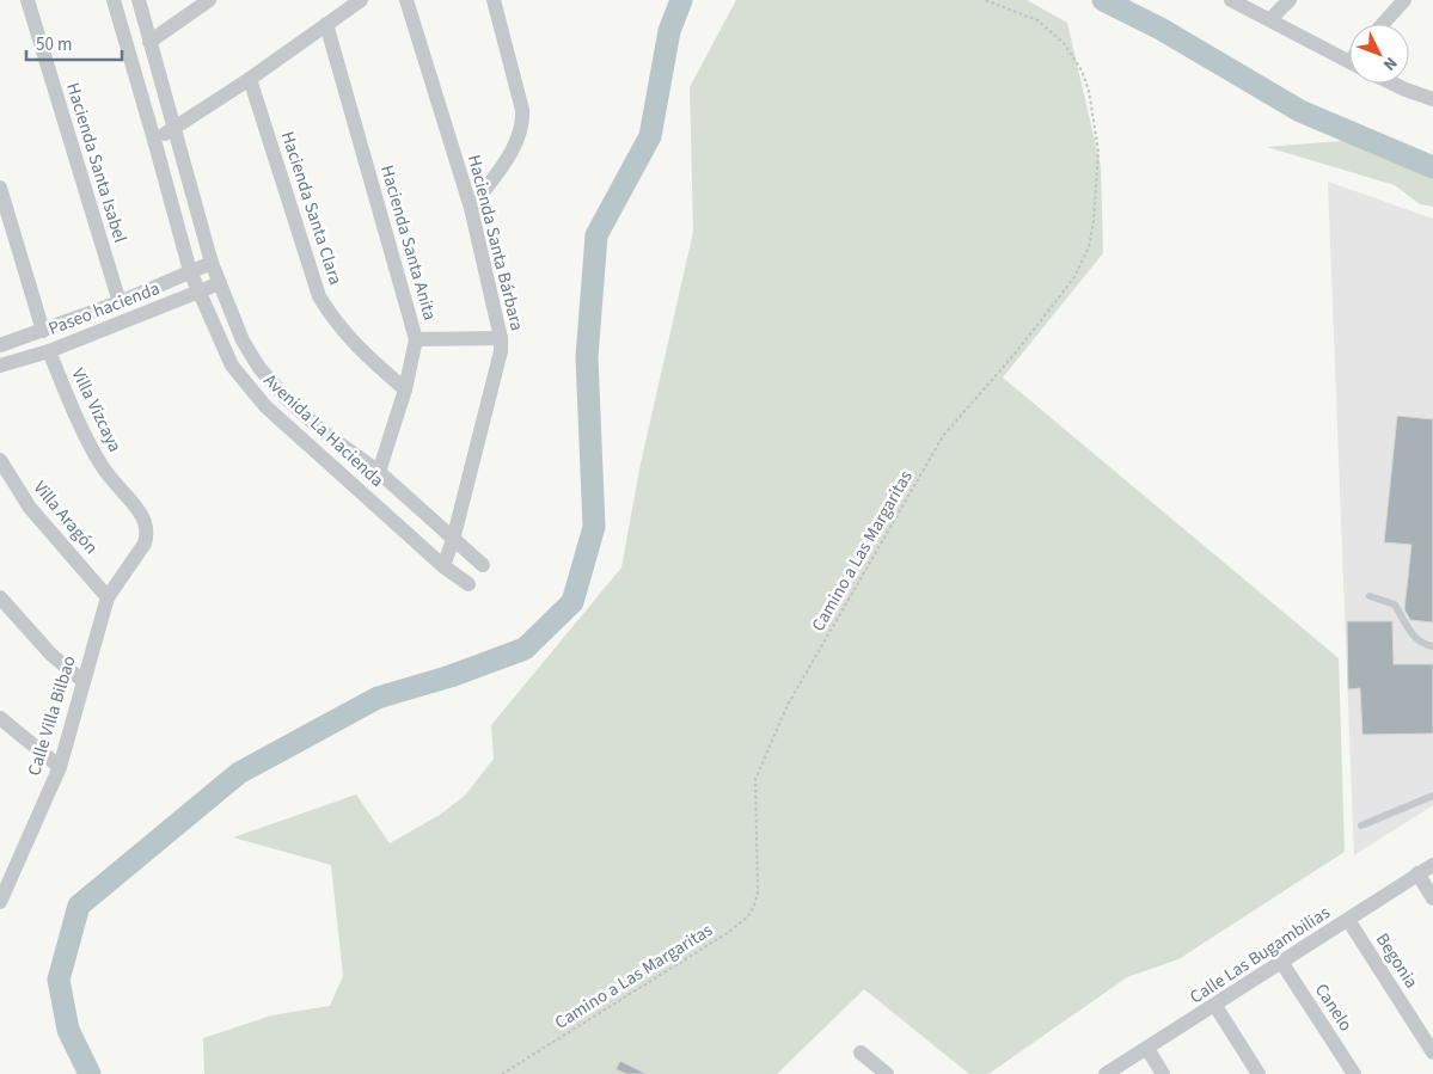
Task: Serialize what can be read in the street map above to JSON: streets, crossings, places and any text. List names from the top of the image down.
{
  "streets": {
    "street": [
      "Hacienda Santa Isabel",
      "Hacienda Santa Clara",
      "Hacienda Santa Anita",
      "Hacienda Santa Bárbara",
      "Paseo hacienda",
      "Villa Vizcaya",
      "Avenida La Hacienda",
      "Villa Aragón",
      "Calle Villa Bilbao",
      "Calle Las Bugambilias",
      "Begonia",
      "Canelo"
    ],
    "path": ["Camino a Las Margaritas"]
  },
  "crossings": [
    ["Hacienda Santa Isabel", "Paseo hacienda"],
    ["Hacienda Santa Clara", "Hacienda Santa Anita"],
    ["Hacienda Santa Anita", "Avenida La Hacienda"],
    ["Hacienda Santa Bárbara", "Avenida La Hacienda"],
    ["Paseo hacienda", "Villa Vizcaya"],
    ["Paseo hacienda", "Avenida La Hacienda"],
    ["Villa Vizcaya", "Calle Villa Bilbao"],
    ["Villa Aragón", "Calle Villa Bilbao"],
    ["Calle Las Bugambilias", "Begonia"],
    ["Calle Las Bugambilias", "Canelo"]
  ],
  "scale_bar": "50 m",
  "north": "bottom right"
}
